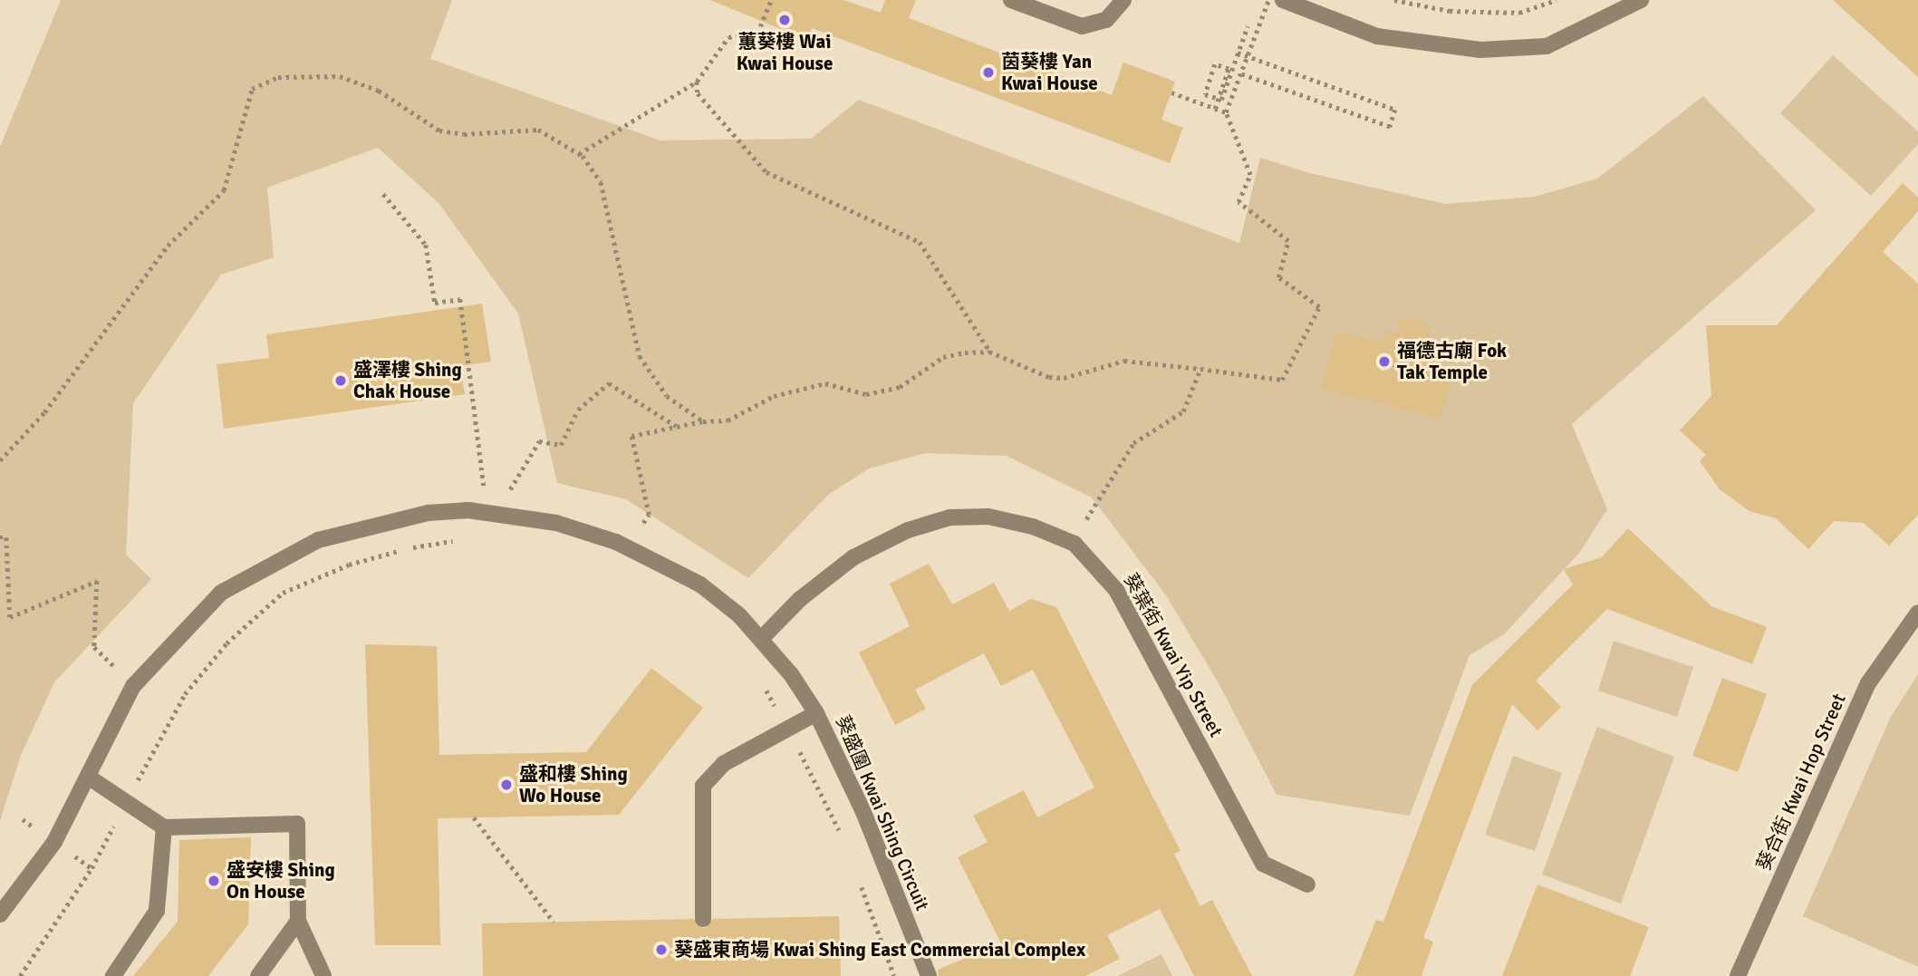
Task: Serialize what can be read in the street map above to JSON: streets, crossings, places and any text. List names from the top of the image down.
{
  "streets": {
    "street": ["葵葉街 Kwai Yip Street", "葵合街 Kwai Hop Street", "葵盛圍 Kwai Shing Circuit"]
  },
  "crossings": [
    ["葵葉街 Kwai Yip Street", "葵盛圍 Kwai Shing Circuit"]
  ],
  "places": [
    "蕙葵樓 Wai Kwai House",
    "茵葵樓 Yan Kwai House",
    "福德古廟 Fok Tak Temple",
    "盛澤樓 Shing Chak House",
    "盛和樓 Shing Wo House",
    "盛安樓 Shing On House",
    "葵盛東商場 Kwai Shing East Commercial Complex"
  ]
}
